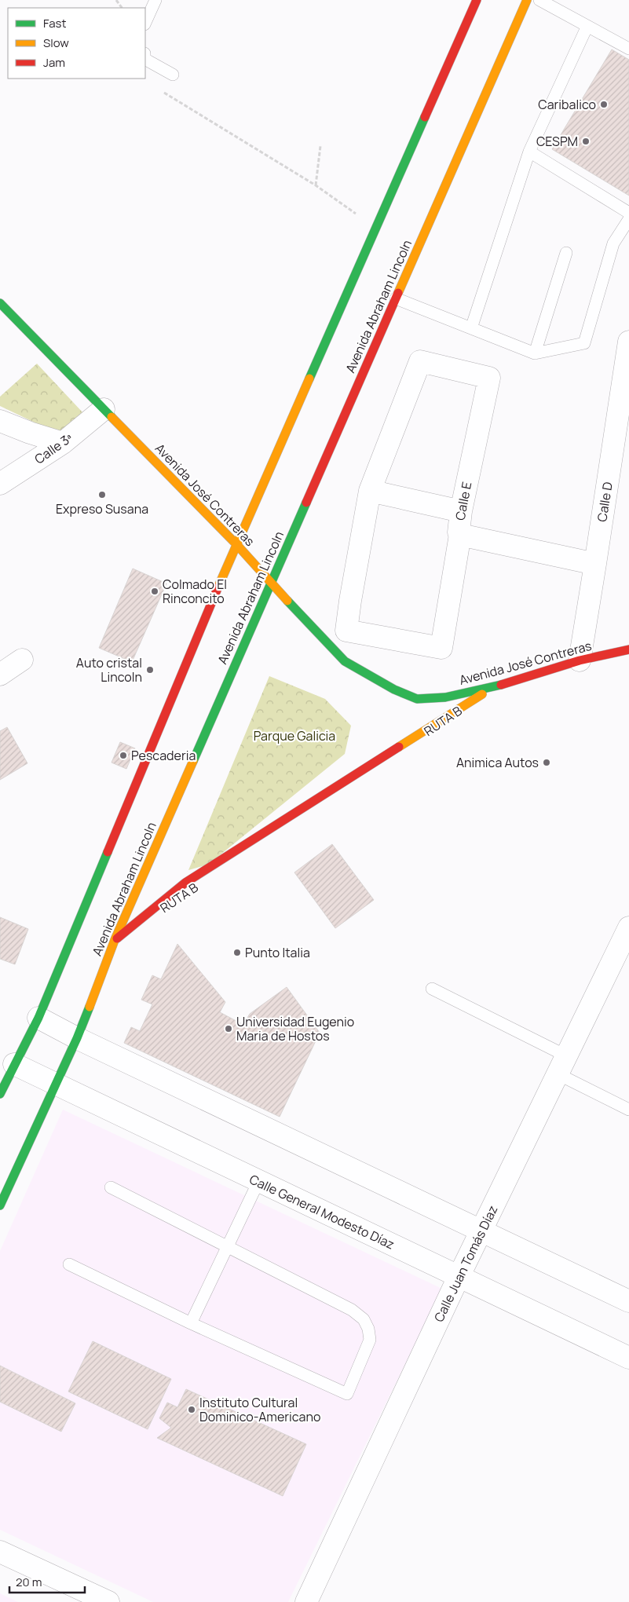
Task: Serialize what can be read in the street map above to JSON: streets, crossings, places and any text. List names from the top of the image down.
{
  "streets": {
    "main road": ["Avenida Abraham Lincoln", "Avenida José Contreras"],
    "street": [
      "Calle 3ª",
      "Calle E",
      "Calle D",
      "Calle General Modesto Díaz",
      "Calle Juan Tomás Díaz"
    ],
    "lane": ["RUTA B"]
  },
  "crossings": [
    ["Avenida Abraham Lincoln", "Avenida José Contreras"],
    ["Avenida Abraham Lincoln", "RUTA B"],
    ["Avenida Abraham Lincoln", "Calle General Modesto Díaz"],
    ["Calle 3ª", "Avenida José Contreras"],
    ["Avenida José Contreras", "Calle D"],
    ["Calle E", "Calle D"],
    ["Calle General Modesto Díaz", "Calle Juan Tomás Díaz"]
  ],
  "parks": ["Parque Galicia"],
  "places": [
    "Caribalico",
    "CESPM",
    "Expreso Susana",
    "Colmado El Rinconcito",
    "Auto cristal Lincoln",
    "Pescaderia",
    "Animica Autos",
    "Punto Italia",
    "Universidad Eugenio Maria de Hostos",
    "Instituto Cultural Dominico-Americano"
  ],
  "legend": ["Fast", "Slow", "Jam"],
  "scale_bar": "20 m"
}
